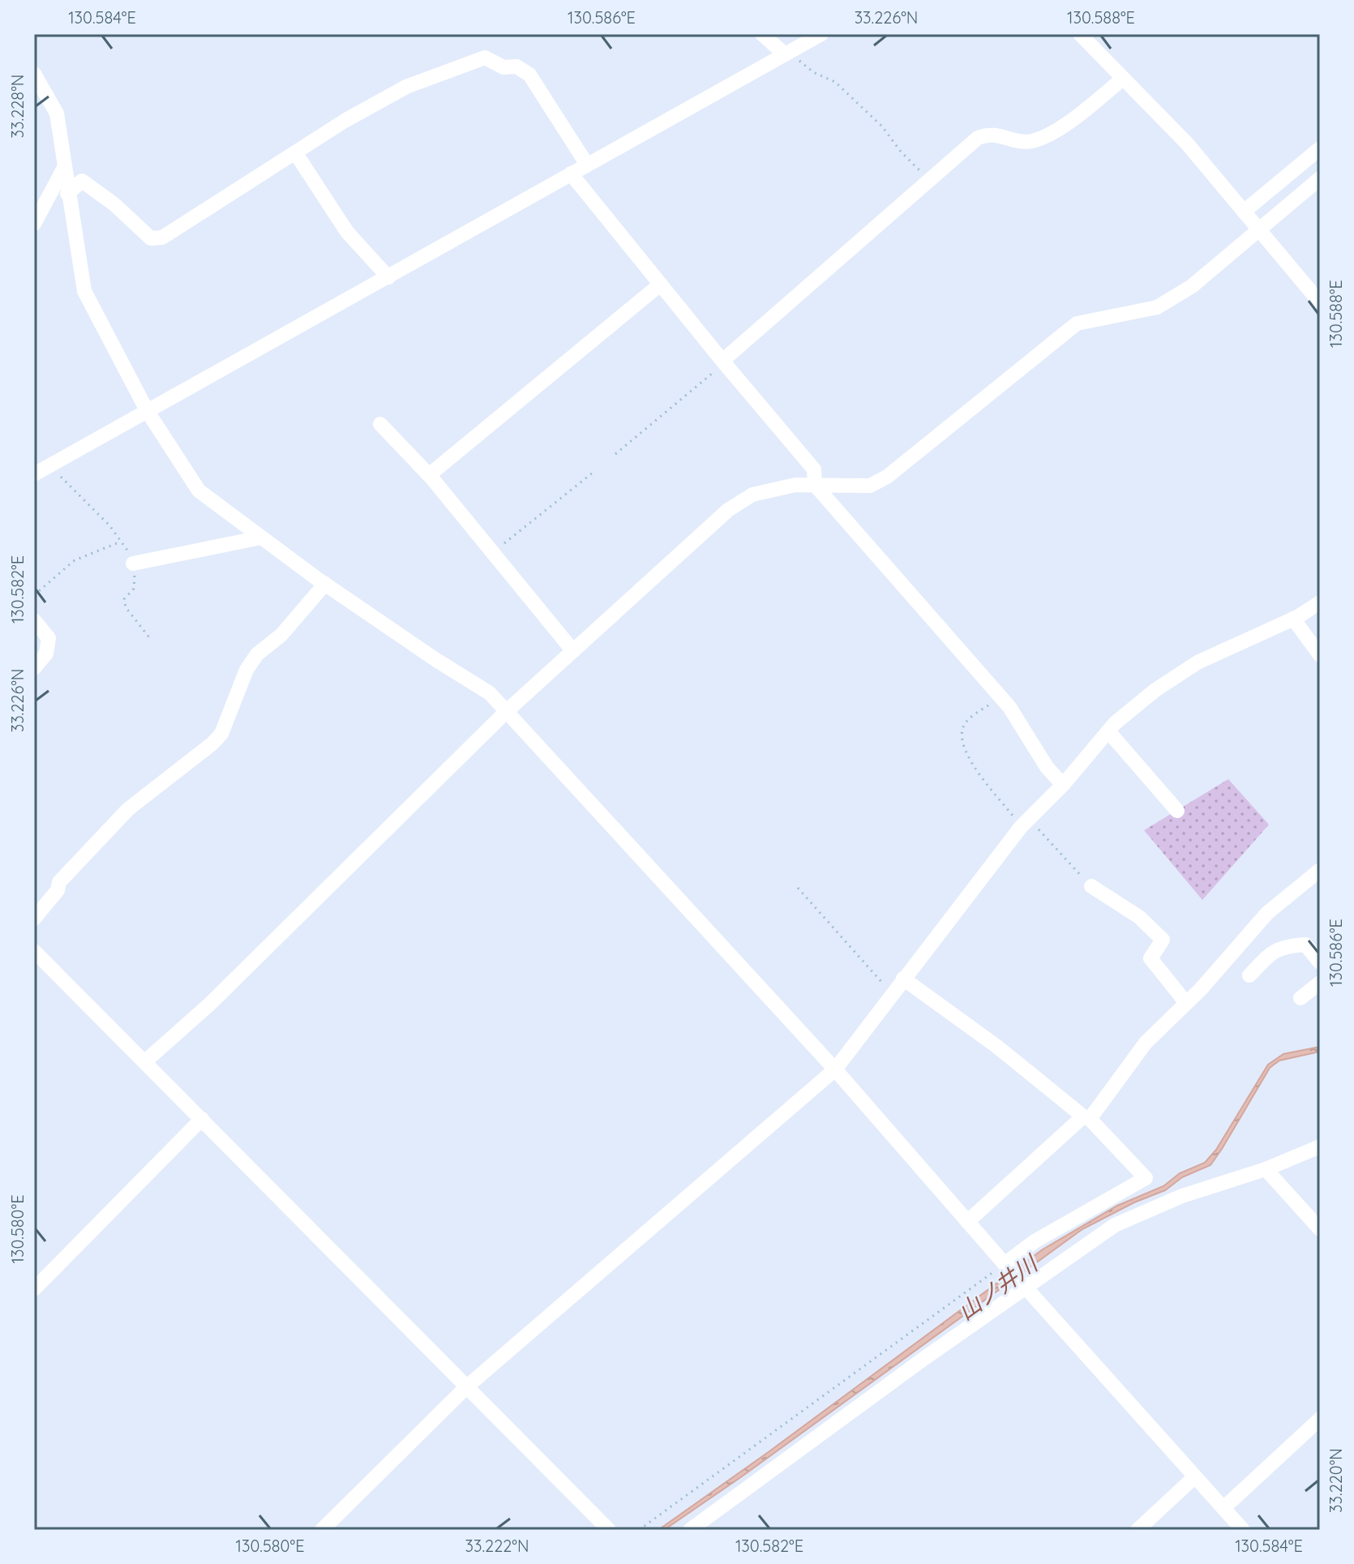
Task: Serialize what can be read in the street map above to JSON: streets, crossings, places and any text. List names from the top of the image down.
{
  "water": ["山ノ井川"],
  "coordinates": [
    "130.584°E",
    "130.586°E",
    "33.226°N",
    "130.588°E",
    "33.228°N",
    "130.582°E",
    "130.580°E",
    "33.220°N",
    "33.222°N"
  ]
}
